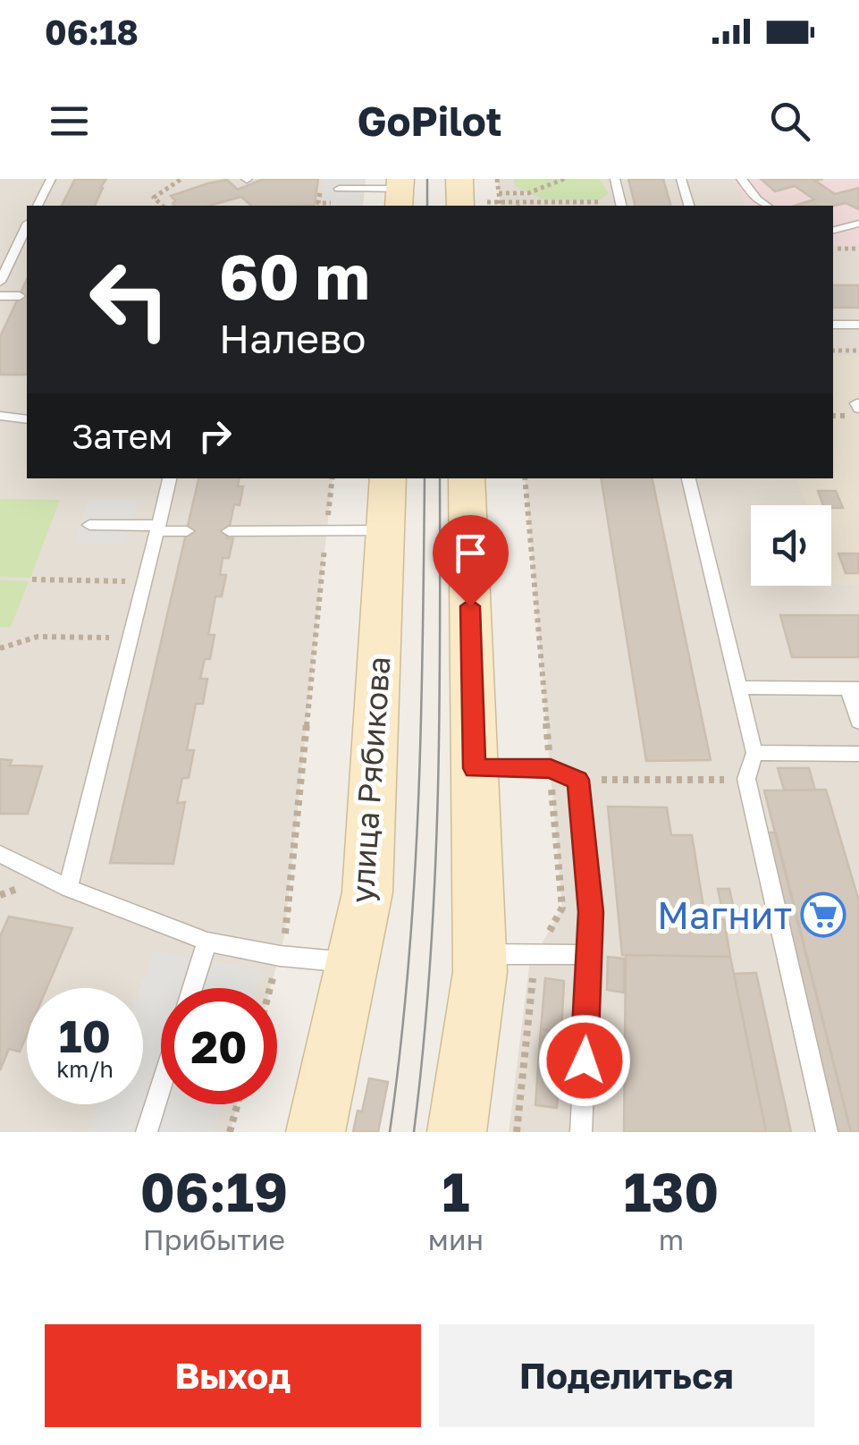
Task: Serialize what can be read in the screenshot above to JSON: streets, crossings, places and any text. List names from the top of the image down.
{
  "streets": {
    "main road": ["улица Рябикова"]
  },
  "places": {
    "supermarket": ["Магнит"]
  },
  "page": {
    "status": "06:18",
    "header": "GoPilot",
    "turn": ["60 m", "Налево"],
    "then": "Затем",
    "speed": "10 km/h",
    "limit": "20",
    "eta": [
      "06:19",
      "Прибытие",
      "1",
      "мин",
      "130",
      "m"
    ],
    "buttons": ["Выход", "Поделиться"]
  }
}
